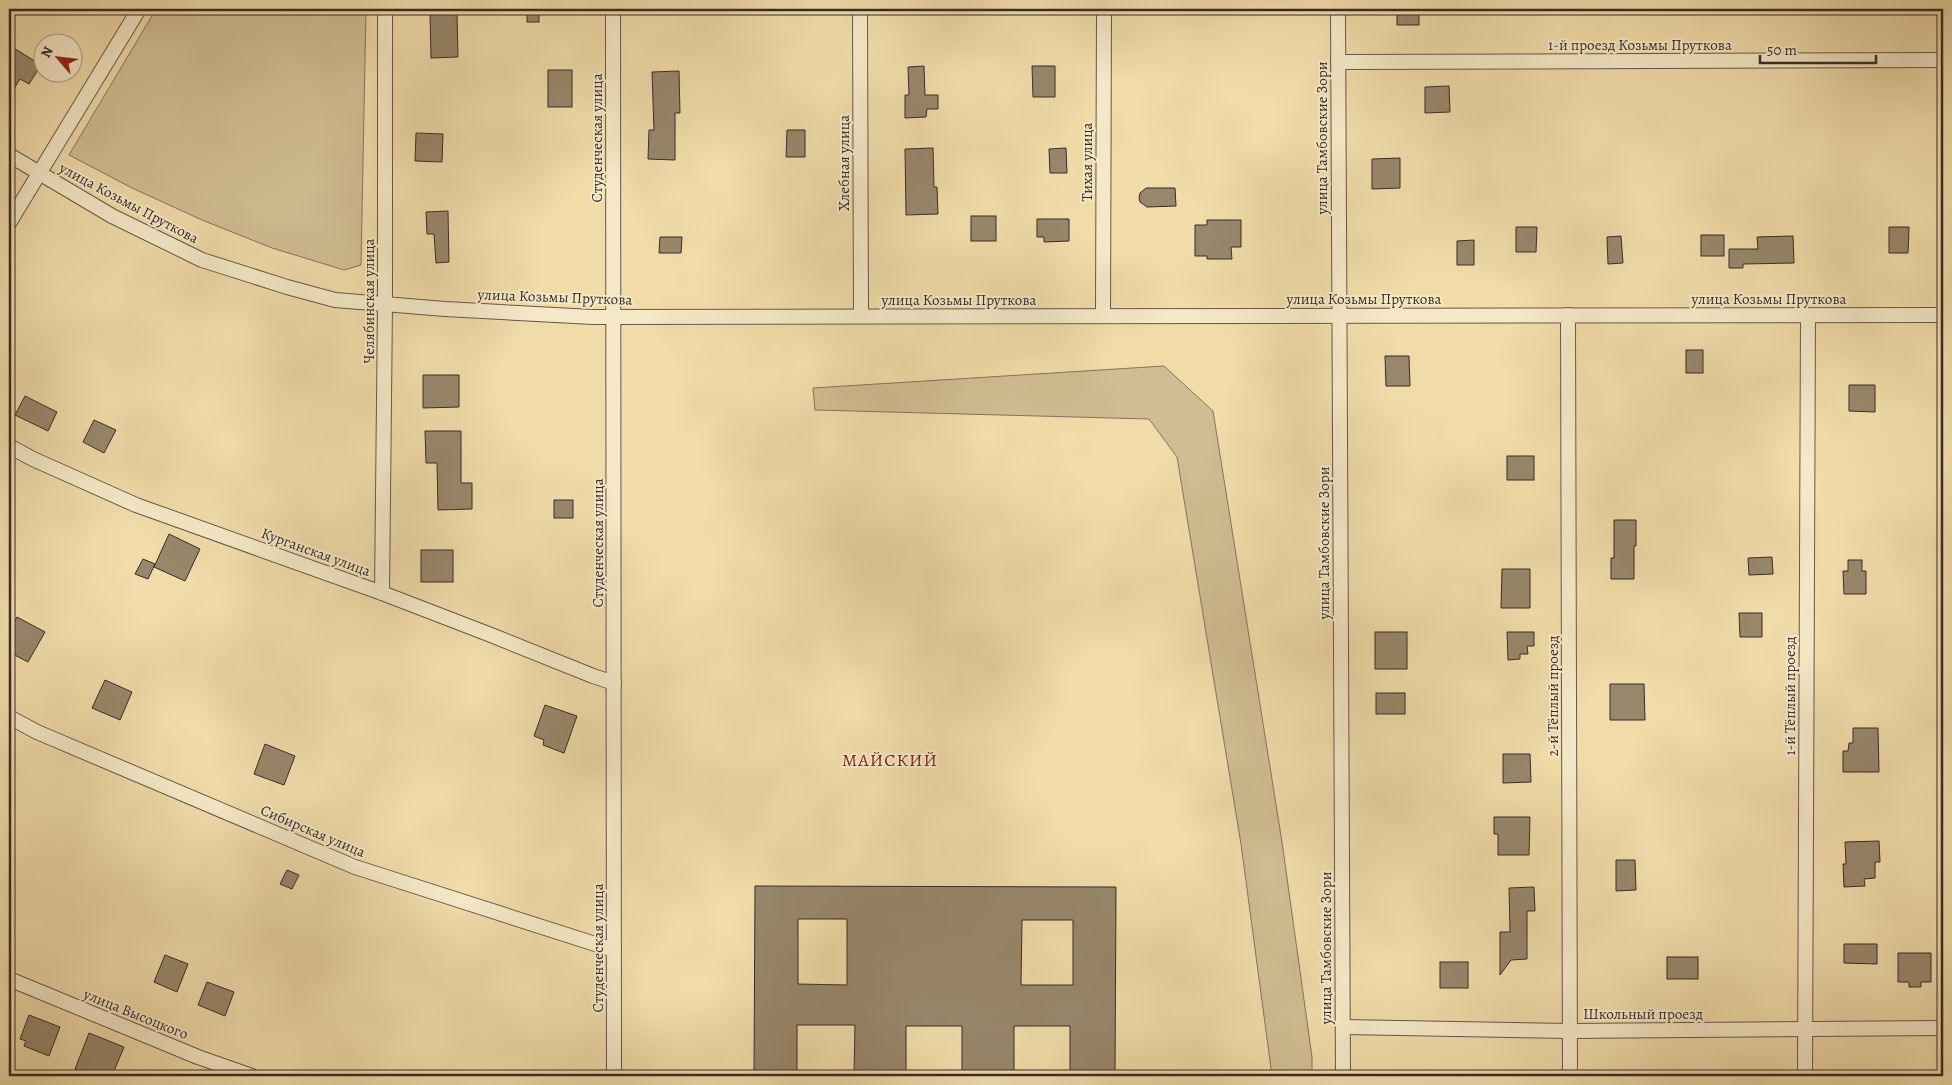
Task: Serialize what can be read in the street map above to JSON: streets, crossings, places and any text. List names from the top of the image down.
{
  "streets": {
    "street": [
      "1-й проезд Козьмы Пруткова",
      "Студенческая улица",
      "улица Тамбовские Зори",
      "Тихая улица",
      "Хлебная улица",
      "улица Козьмы Пруткова",
      "Челябинская улица",
      "Курганская улица",
      "2-й Тёплый проезд",
      "1-й Тёплый проезд",
      "Сибирская улица",
      "улица Высоцкого",
      "Школьный проезд"
    ]
  },
  "crossings": [
    ["1-й проезд Козьмы Пруткова", "улица Тамбовские Зори"],
    ["Студенческая улица", "улица Козьмы Пруткова"],
    ["Студенческая улица", "Курганская улица"],
    ["Студенческая улица", "Сибирская улица"],
    ["улица Тамбовские Зори", "улица Козьмы Пруткова"],
    ["улица Тамбовские Зори", "Школьный проезд"],
    ["Тихая улица", "улица Козьмы Пруткова"],
    ["Хлебная улица", "улица Козьмы Пруткова"],
    ["улица Козьмы Пруткова", "Челябинская улица"],
    ["улица Козьмы Пруткова", "2-й Тёплый проезд"],
    ["улица Козьмы Пруткова", "1-й Тёплый проезд"],
    ["Челябинская улица", "Курганская улица"],
    ["2-й Тёплый проезд", "Школьный проезд"],
    ["1-й Тёплый проезд", "Школьный проезд"]
  ],
  "districts": ["МАЙСКИЙ"],
  "scale_bar": "50 m",
  "north": "top left"
}
